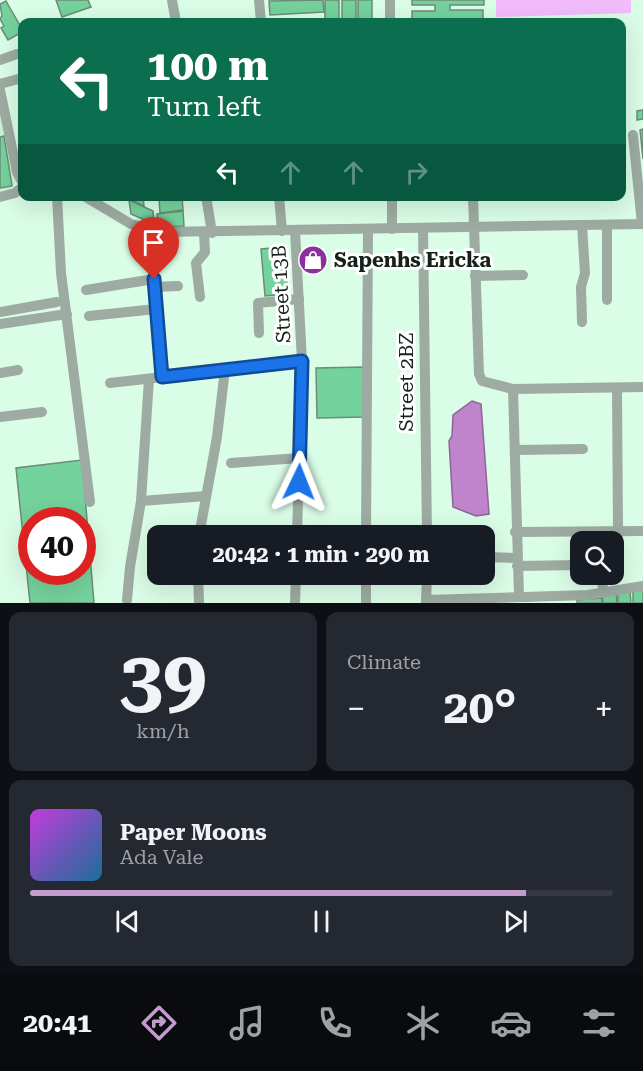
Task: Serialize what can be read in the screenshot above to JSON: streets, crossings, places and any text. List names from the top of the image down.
{
  "streets": {
    "street": ["Street 13B", "Street 2BZ"]
  },
  "places": {
    "shop": ["Sapenhs Ericka"]
  },
  "page": {
    "turn": ["100 m", "Turn left"],
    "limit": "40",
    "trip": "20:42 · 1 min · 290 m",
    "tile": [
      ["39", "km/h"],
      "Climate"
    ],
    "heat": ["−", "20°", "+"],
    "song": ["Paper Moons", "Ada Vale"],
    "tabs": "20:41"
  }
}
